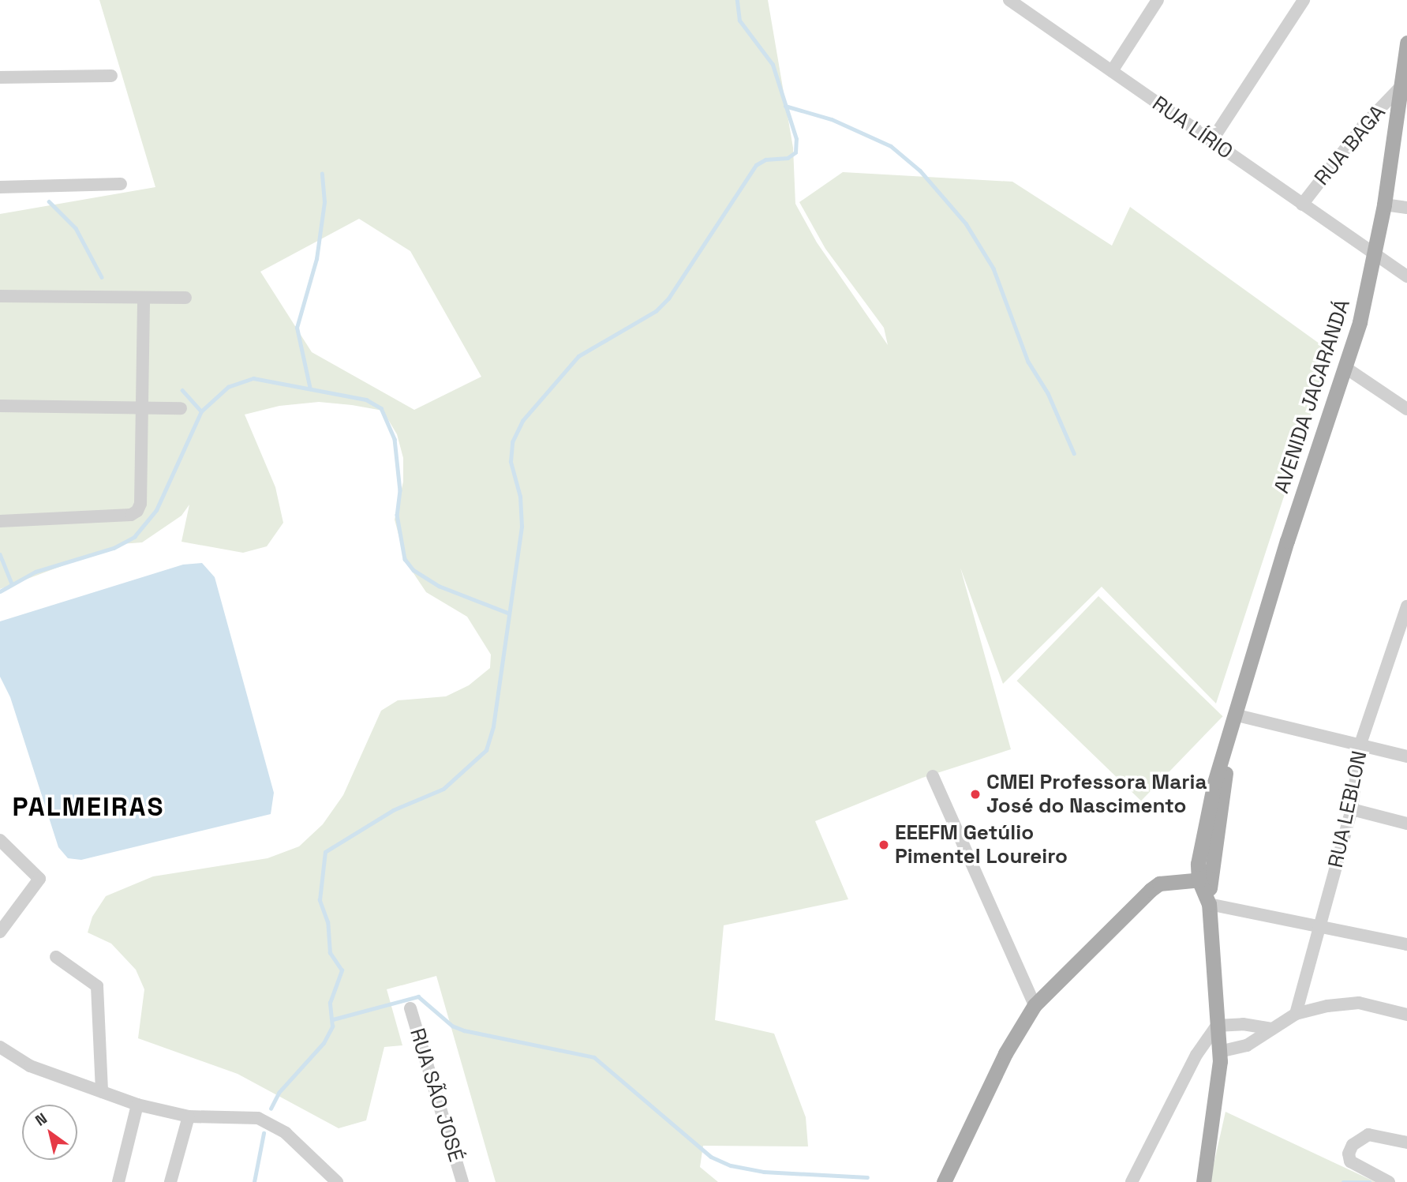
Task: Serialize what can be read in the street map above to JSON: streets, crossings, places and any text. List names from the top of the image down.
{
  "streets": {
    "main road": ["AVENIDA JACARANDÁ"],
    "street": [
      "RUA LÍRIO",
      "RUA BAGA",
      "RUA LEBLON",
      "RUA SÃO JOSÉ"
    ]
  },
  "crossings": [
    ["RUA LÍRIO", "RUA BAGA"],
    ["RUA LÍRIO", "AVENIDA JACARANDÁ"],
    ["RUA BAGA", "AVENIDA JACARANDÁ"]
  ],
  "districts": ["PALMEIRAS"],
  "places": ["CMEI Professora Maria José do Nascimento", "EEEFM Getúlio Pimentel Loureiro"],
  "north": "top left"
}
